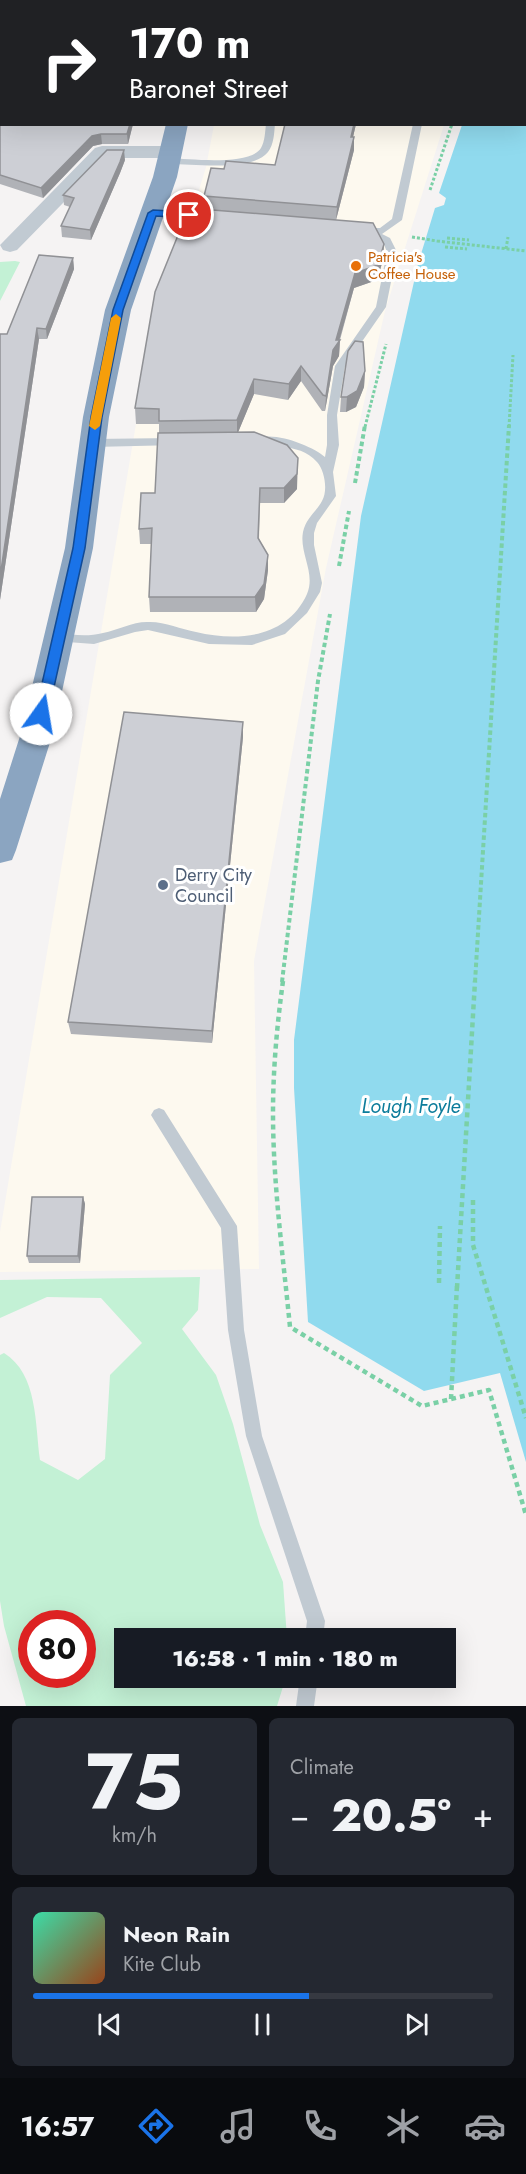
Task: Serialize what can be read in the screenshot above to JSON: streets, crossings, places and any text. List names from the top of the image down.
{
  "water": ["Lough Foyle"],
  "places": ["Patricia's Coffee House", "Derry City Council"],
  "page": {
    "turn": ["170 m", "Baronet Street"],
    "limit": "80",
    "trip": "16:58 · 1 min · 180 m",
    "tile": [
      ["75", "km/h"],
      "Climate"
    ],
    "heat": ["−", "20.5°", "+"],
    "song": ["Neon Rain", "Kite Club"],
    "tabs": "16:57"
  }
}
